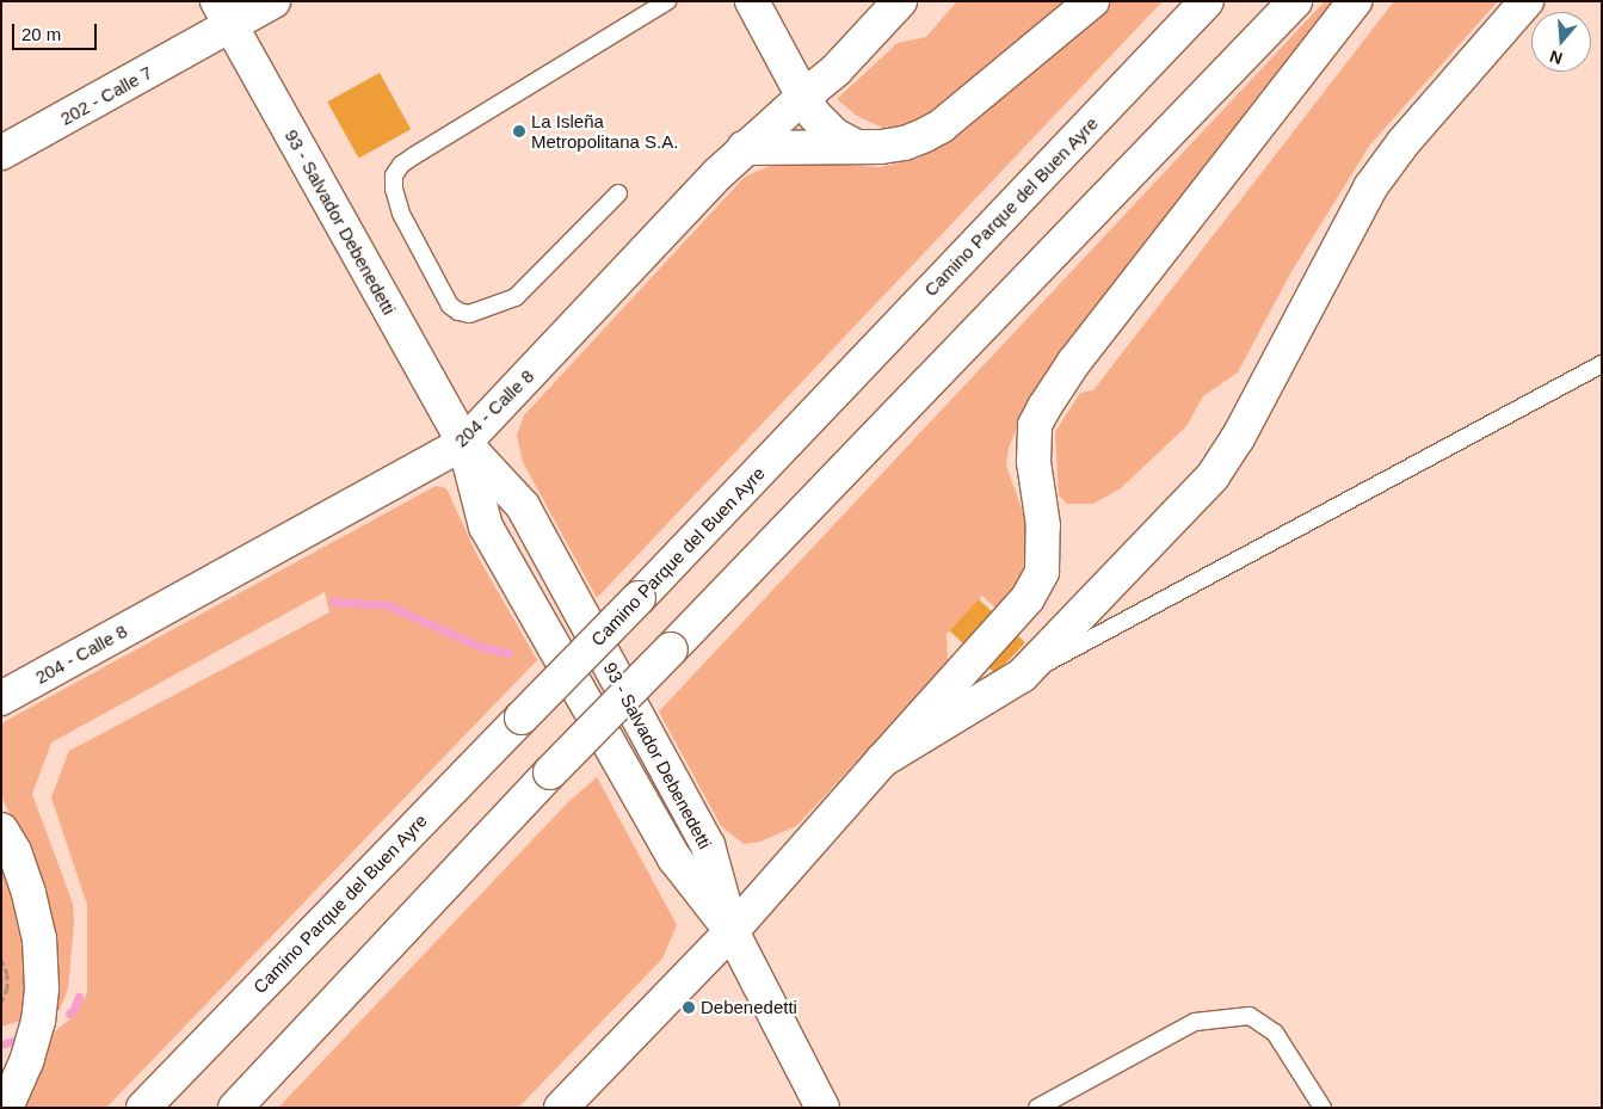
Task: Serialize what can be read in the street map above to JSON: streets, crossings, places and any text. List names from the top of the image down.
{
  "streets": {
    "main road": [
      "202 - Calle 7",
      "Camino Parque del Buen Ayre",
      "93 - Salvador Debenedetti",
      "204 - Calle 8"
    ]
  },
  "crossings": [
    ["202 - Calle 7", "93 - Salvador Debenedetti"],
    ["93 - Salvador Debenedetti", "204 - Calle 8"]
  ],
  "places": ["La Isleña Metropolitana S.A.", "Debenedetti"],
  "scale_bar": "20 m",
  "north": "bottom"
}
